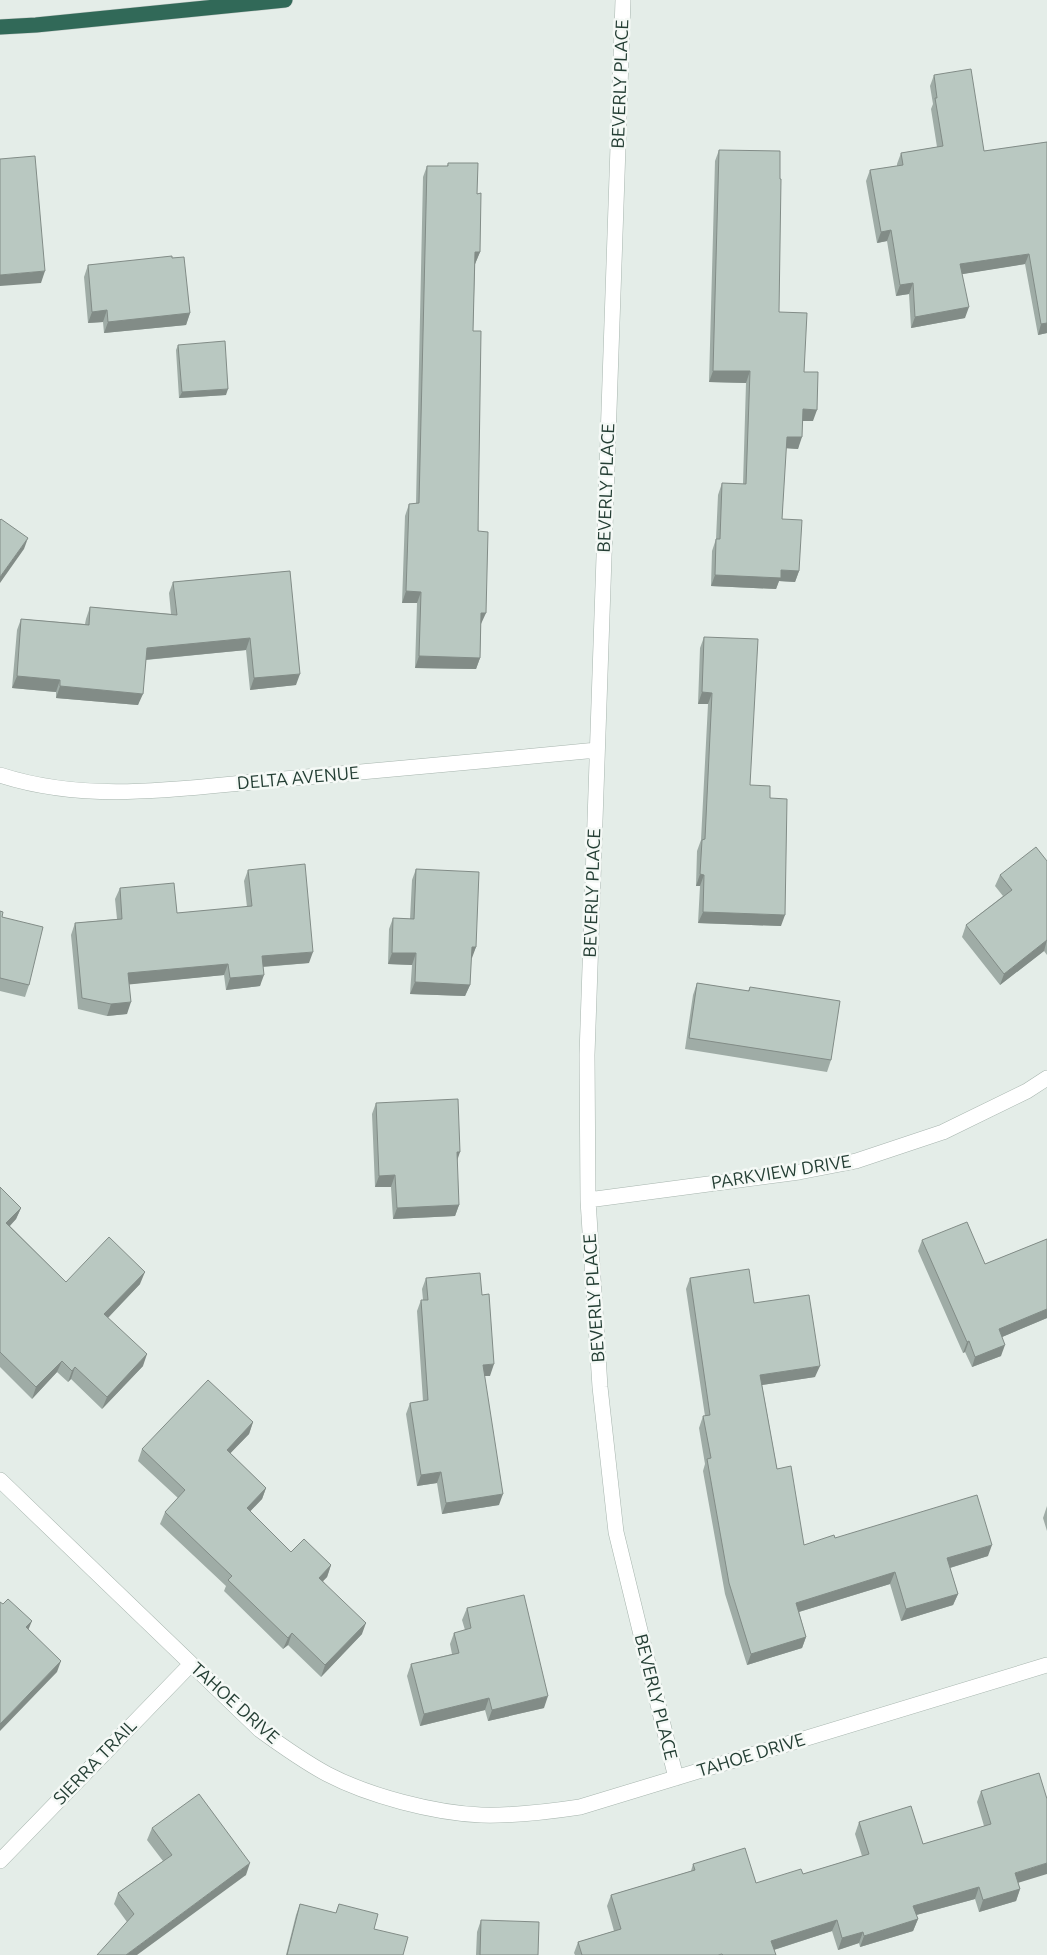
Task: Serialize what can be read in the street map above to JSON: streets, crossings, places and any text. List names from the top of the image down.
{
  "streets": {
    "street": [
      "BEVERLY PLACE",
      "DELTA AVENUE",
      "PARKVIEW DRIVE",
      "TAHOE DRIVE",
      "SIERRA TRAIL"
    ]
  },
  "crossings": [
    ["BEVERLY PLACE", "DELTA AVENUE"],
    ["BEVERLY PLACE", "PARKVIEW DRIVE"],
    ["BEVERLY PLACE", "TAHOE DRIVE"],
    ["TAHOE DRIVE", "SIERRA TRAIL"]
  ]
}
